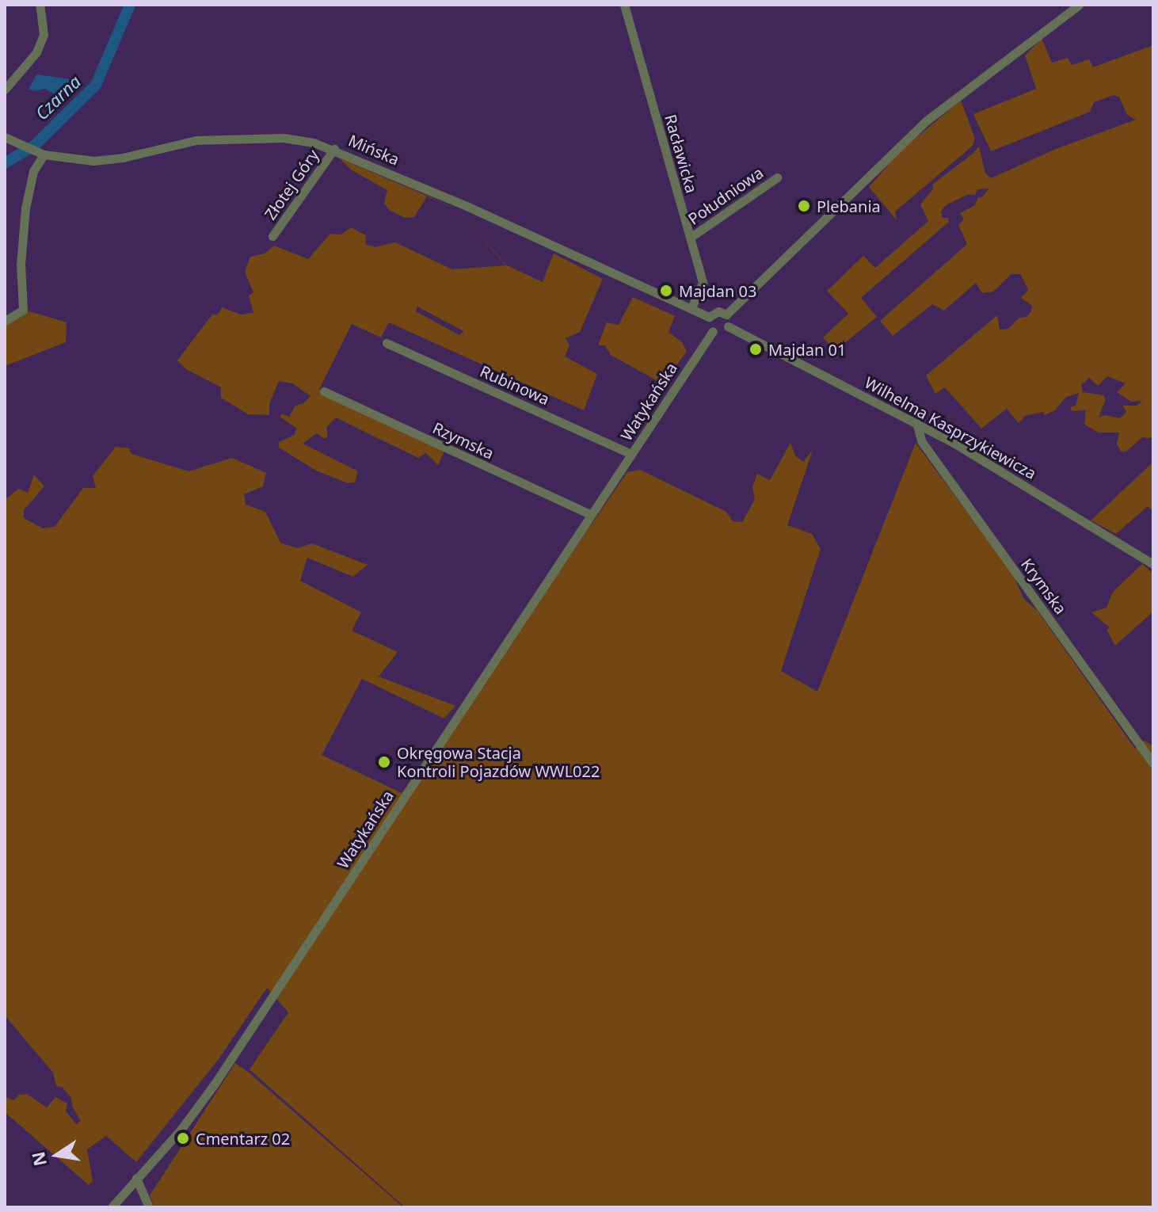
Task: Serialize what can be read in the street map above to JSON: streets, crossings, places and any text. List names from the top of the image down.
{
  "streets": {
    "street": [
      "Mińska",
      "Racławicka",
      "Złotej Góry",
      "Południowa",
      "Rubinowa",
      "Watykańska",
      "Wilhelma Kasprzykiewicza",
      "Rzymska",
      "Krymska"
    ]
  },
  "crossings": [
    ["Mińska", "Racławicka"],
    ["Mińska", "Złotej Góry"],
    ["Mińska", "Watykańska"],
    ["Mińska", "Wilhelma Kasprzykiewicza"],
    ["Racławicka", "Południowa"],
    ["Rubinowa", "Watykańska"],
    ["Watykańska", "Wilhelma Kasprzykiewicza"],
    ["Watykańska", "Rzymska"],
    ["Wilhelma Kasprzykiewicza", "Krymska"]
  ],
  "water": ["Czarna"],
  "places": [
    "Plebania",
    "Majdan 03",
    "Majdan 01",
    "Okręgowa Stacja Kontroli Pojazdów WWL022",
    "Cmentarz 02"
  ],
  "north": "left"
}
